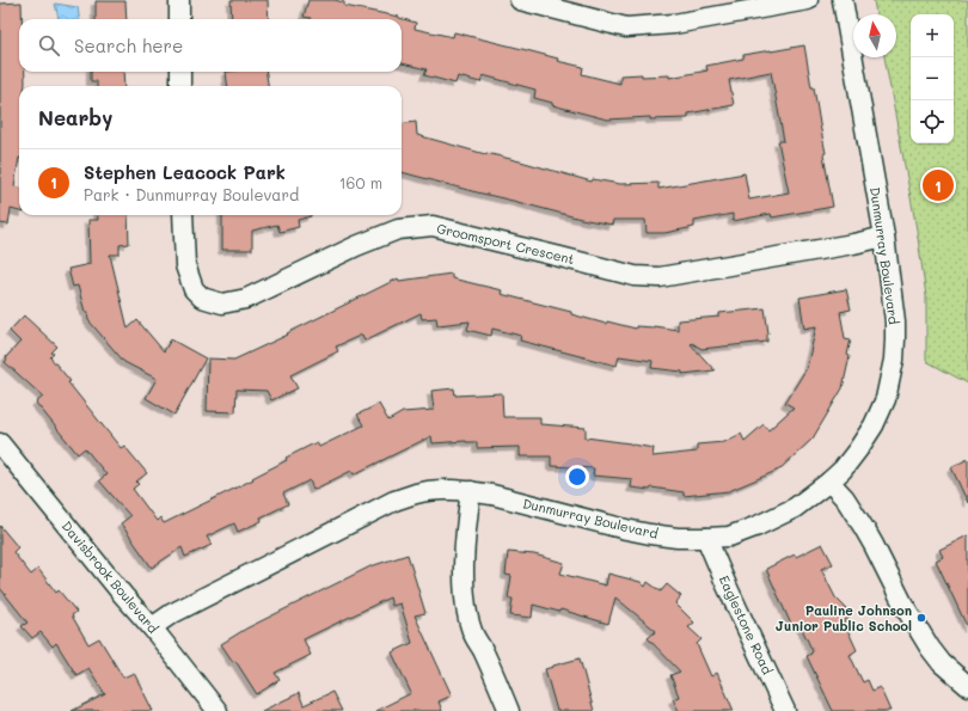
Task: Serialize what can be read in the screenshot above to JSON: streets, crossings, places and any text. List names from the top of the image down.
{
  "streets": {
    "street": [
      "Groomsport Crescent",
      "Dunmurray Boulevard",
      "Davisbrook Boulevard",
      "Eaglestone Road"
    ]
  },
  "crossings": [
    ["Groomsport Crescent", "Dunmurray Boulevard"],
    ["Dunmurray Boulevard", "Davisbrook Boulevard"],
    ["Dunmurray Boulevard", "Eaglestone Road"]
  ],
  "places": ["Pauline Johnson Junior Public School"],
  "north": "top",
  "page": {
    "map_buttons": ["+", "−"],
    "search": "Search here",
    "heading": "Nearby",
    "list": [
      {
        "mark": "1",
        "name": "Stephen Leacock Park",
        "note": "Park · Dunmurray Boulevard",
        "value": "160 m"
      }
    ],
    "pins": "1"
  }
}
